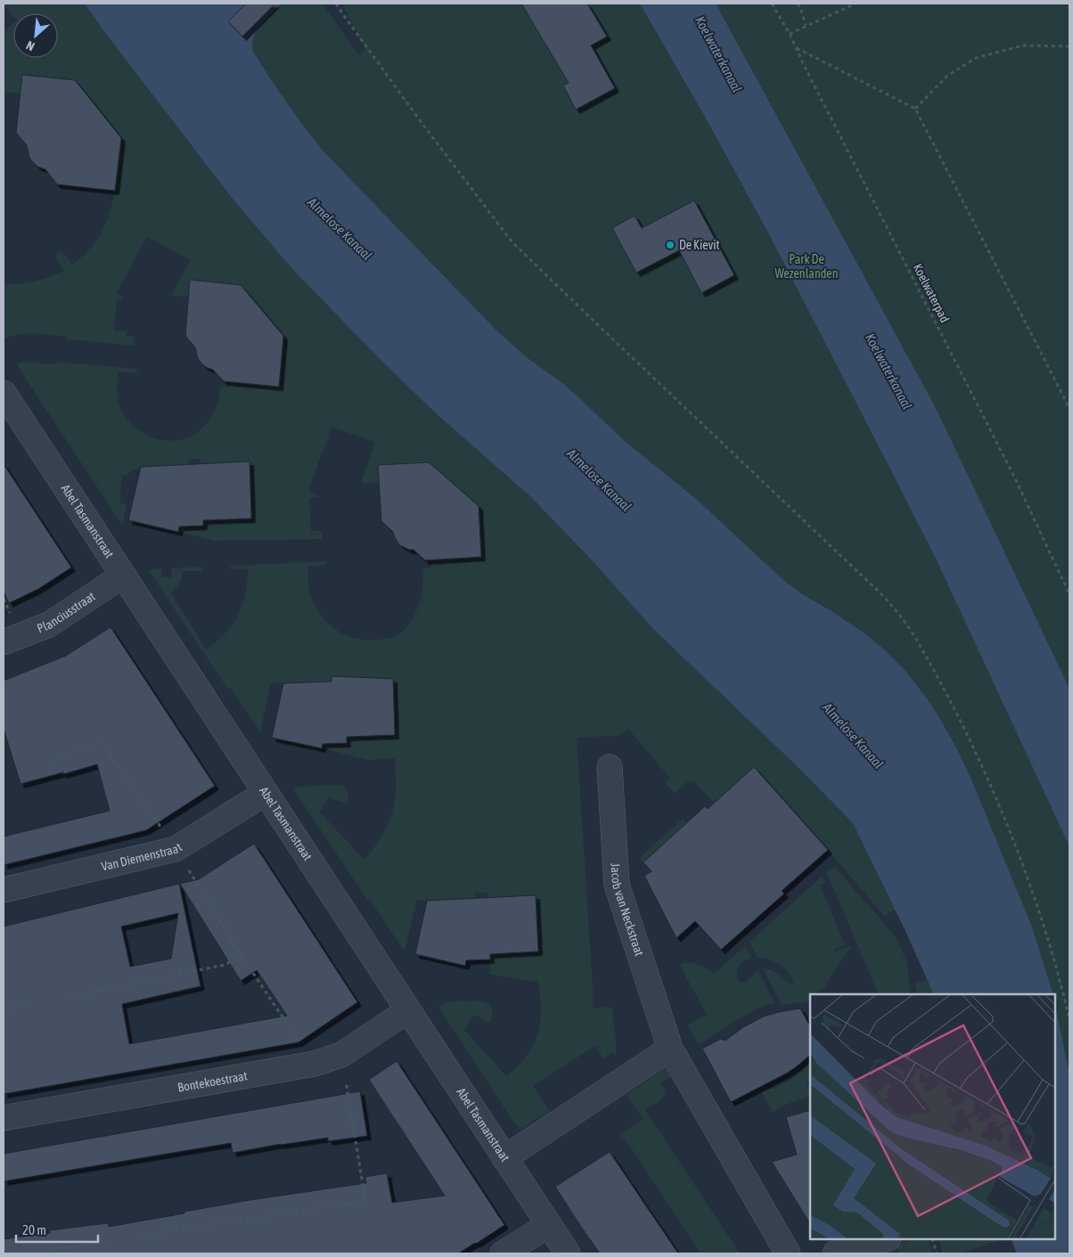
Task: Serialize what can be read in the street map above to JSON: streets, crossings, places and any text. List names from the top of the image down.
{
  "streets": {
    "street": [
      "Abel Tasmanstraat",
      "Planciusstraat",
      "Van Diemenstraat",
      "Jacob van Neckstraat",
      "Bontekoestraat"
    ],
    "path": ["Koelwaterpad"]
  },
  "crossings": [
    ["Abel Tasmanstraat", "Planciusstraat"],
    ["Abel Tasmanstraat", "Van Diemenstraat"],
    ["Abel Tasmanstraat", "Bontekoestraat"]
  ],
  "water": ["Koelwaterkanaal", "Almelose Kanaal"],
  "parks": ["Park De Wezenlanden"],
  "places": ["De Kievit"],
  "scale_bar": "20 m",
  "north": "bottom left"
}
